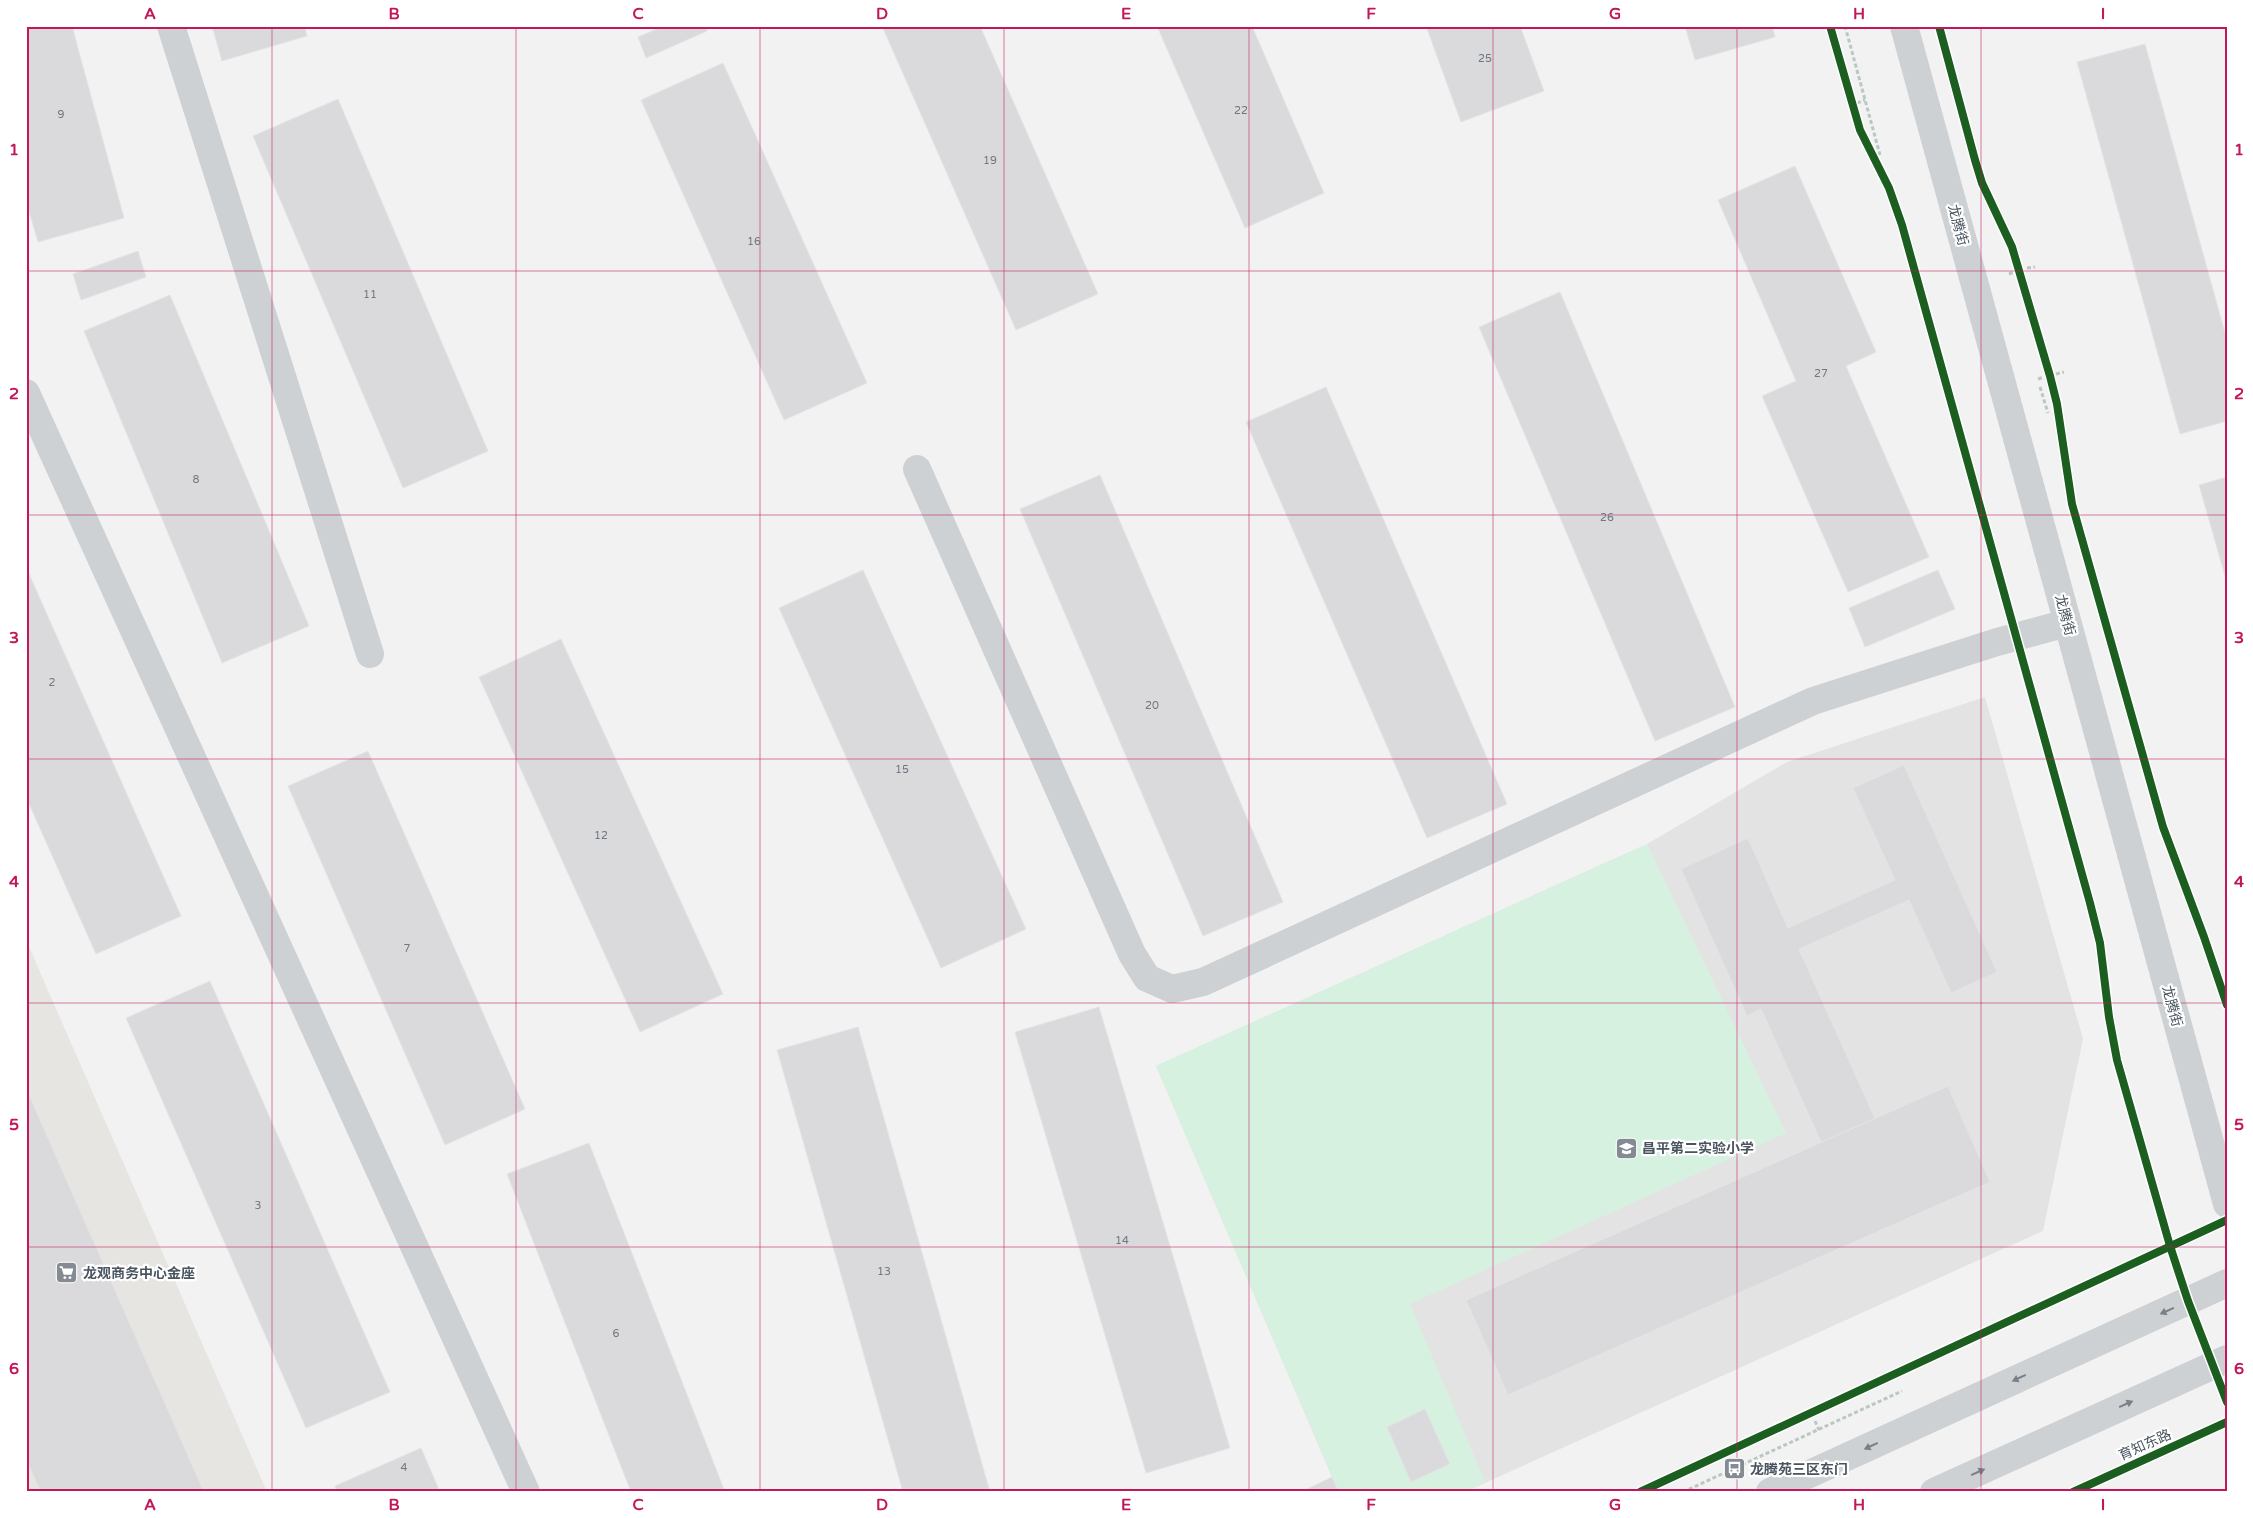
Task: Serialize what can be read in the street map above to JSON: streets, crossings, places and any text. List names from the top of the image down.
{
  "streets": {
    "street": ["龙腾街"],
    "cycle path": ["育知东路"]
  },
  "places": {
    "school or university": ["昌平第二实验小学"],
    "supermarket": ["龙观商务中心金座"],
    "bus stop": ["龙腾苑三区东门"]
  },
  "house_numbers": [
    "25",
    "22",
    "9",
    "19",
    "16",
    "11",
    "27",
    "8",
    "26",
    "2",
    "20",
    "15",
    "12",
    "7",
    "3",
    "14",
    "13",
    "6",
    "4"
  ],
  "grid": {
    "columns": [
      "A",
      "B",
      "C",
      "D",
      "E",
      "F",
      "G",
      "H",
      "I"
    ],
    "rows": [
      "1",
      "2",
      "3",
      "4",
      "5",
      "6"
    ]
  }
}
